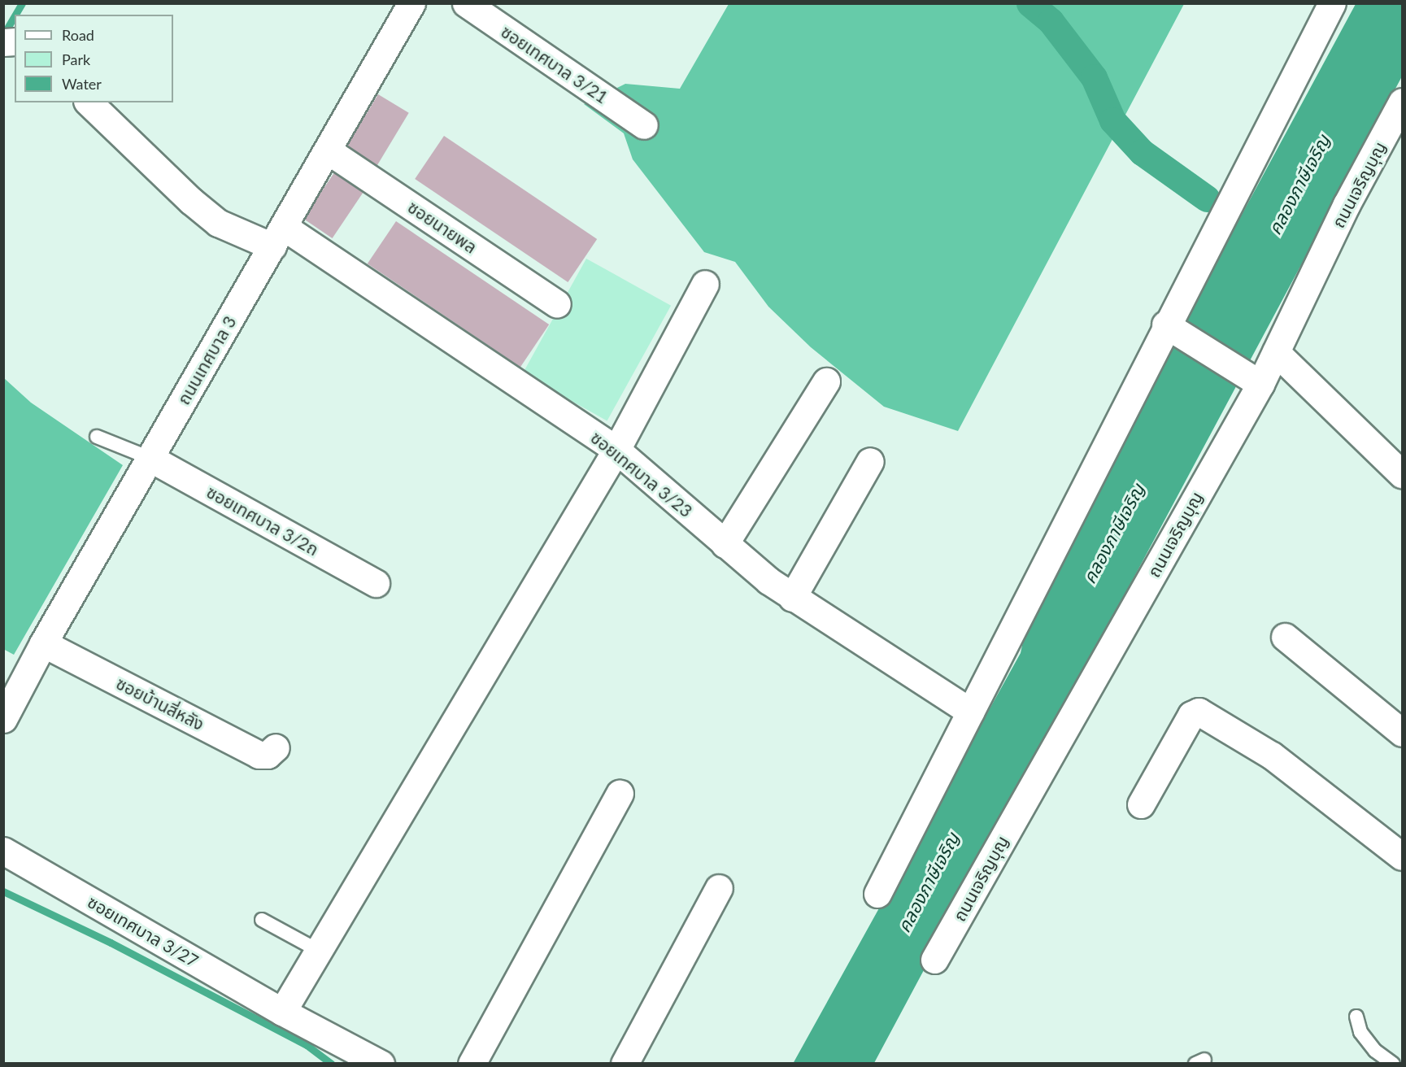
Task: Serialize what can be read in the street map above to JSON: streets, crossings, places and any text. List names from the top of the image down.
{
  "streets": {
    "street": [
      "ซอยเทศบาล 3/21",
      "ถนนเจริญบุญ",
      "ซอยนายพล",
      "ถนนเทศบาล 3",
      "ซอยเทศบาล 3/23",
      "ซอยเทศบาล 3/2ถ",
      "ซอยบ้านสี่หลัง",
      "ซอยเทศบาล 3/27"
    ]
  },
  "crossings": [
    ["ซอยนายพล", "ถนนเทศบาล 3"],
    ["ถนนเทศบาล 3", "ซอยเทศบาล 3/23"],
    ["ถนนเทศบาล 3", "ซอยเทศบาล 3/2ถ"],
    ["ถนนเทศบาล 3", "ซอยบ้านสี่หลัง"]
  ],
  "water": ["คลองภาษีเจริญ"],
  "legend": ["Road", "Park", "Water"]
}
